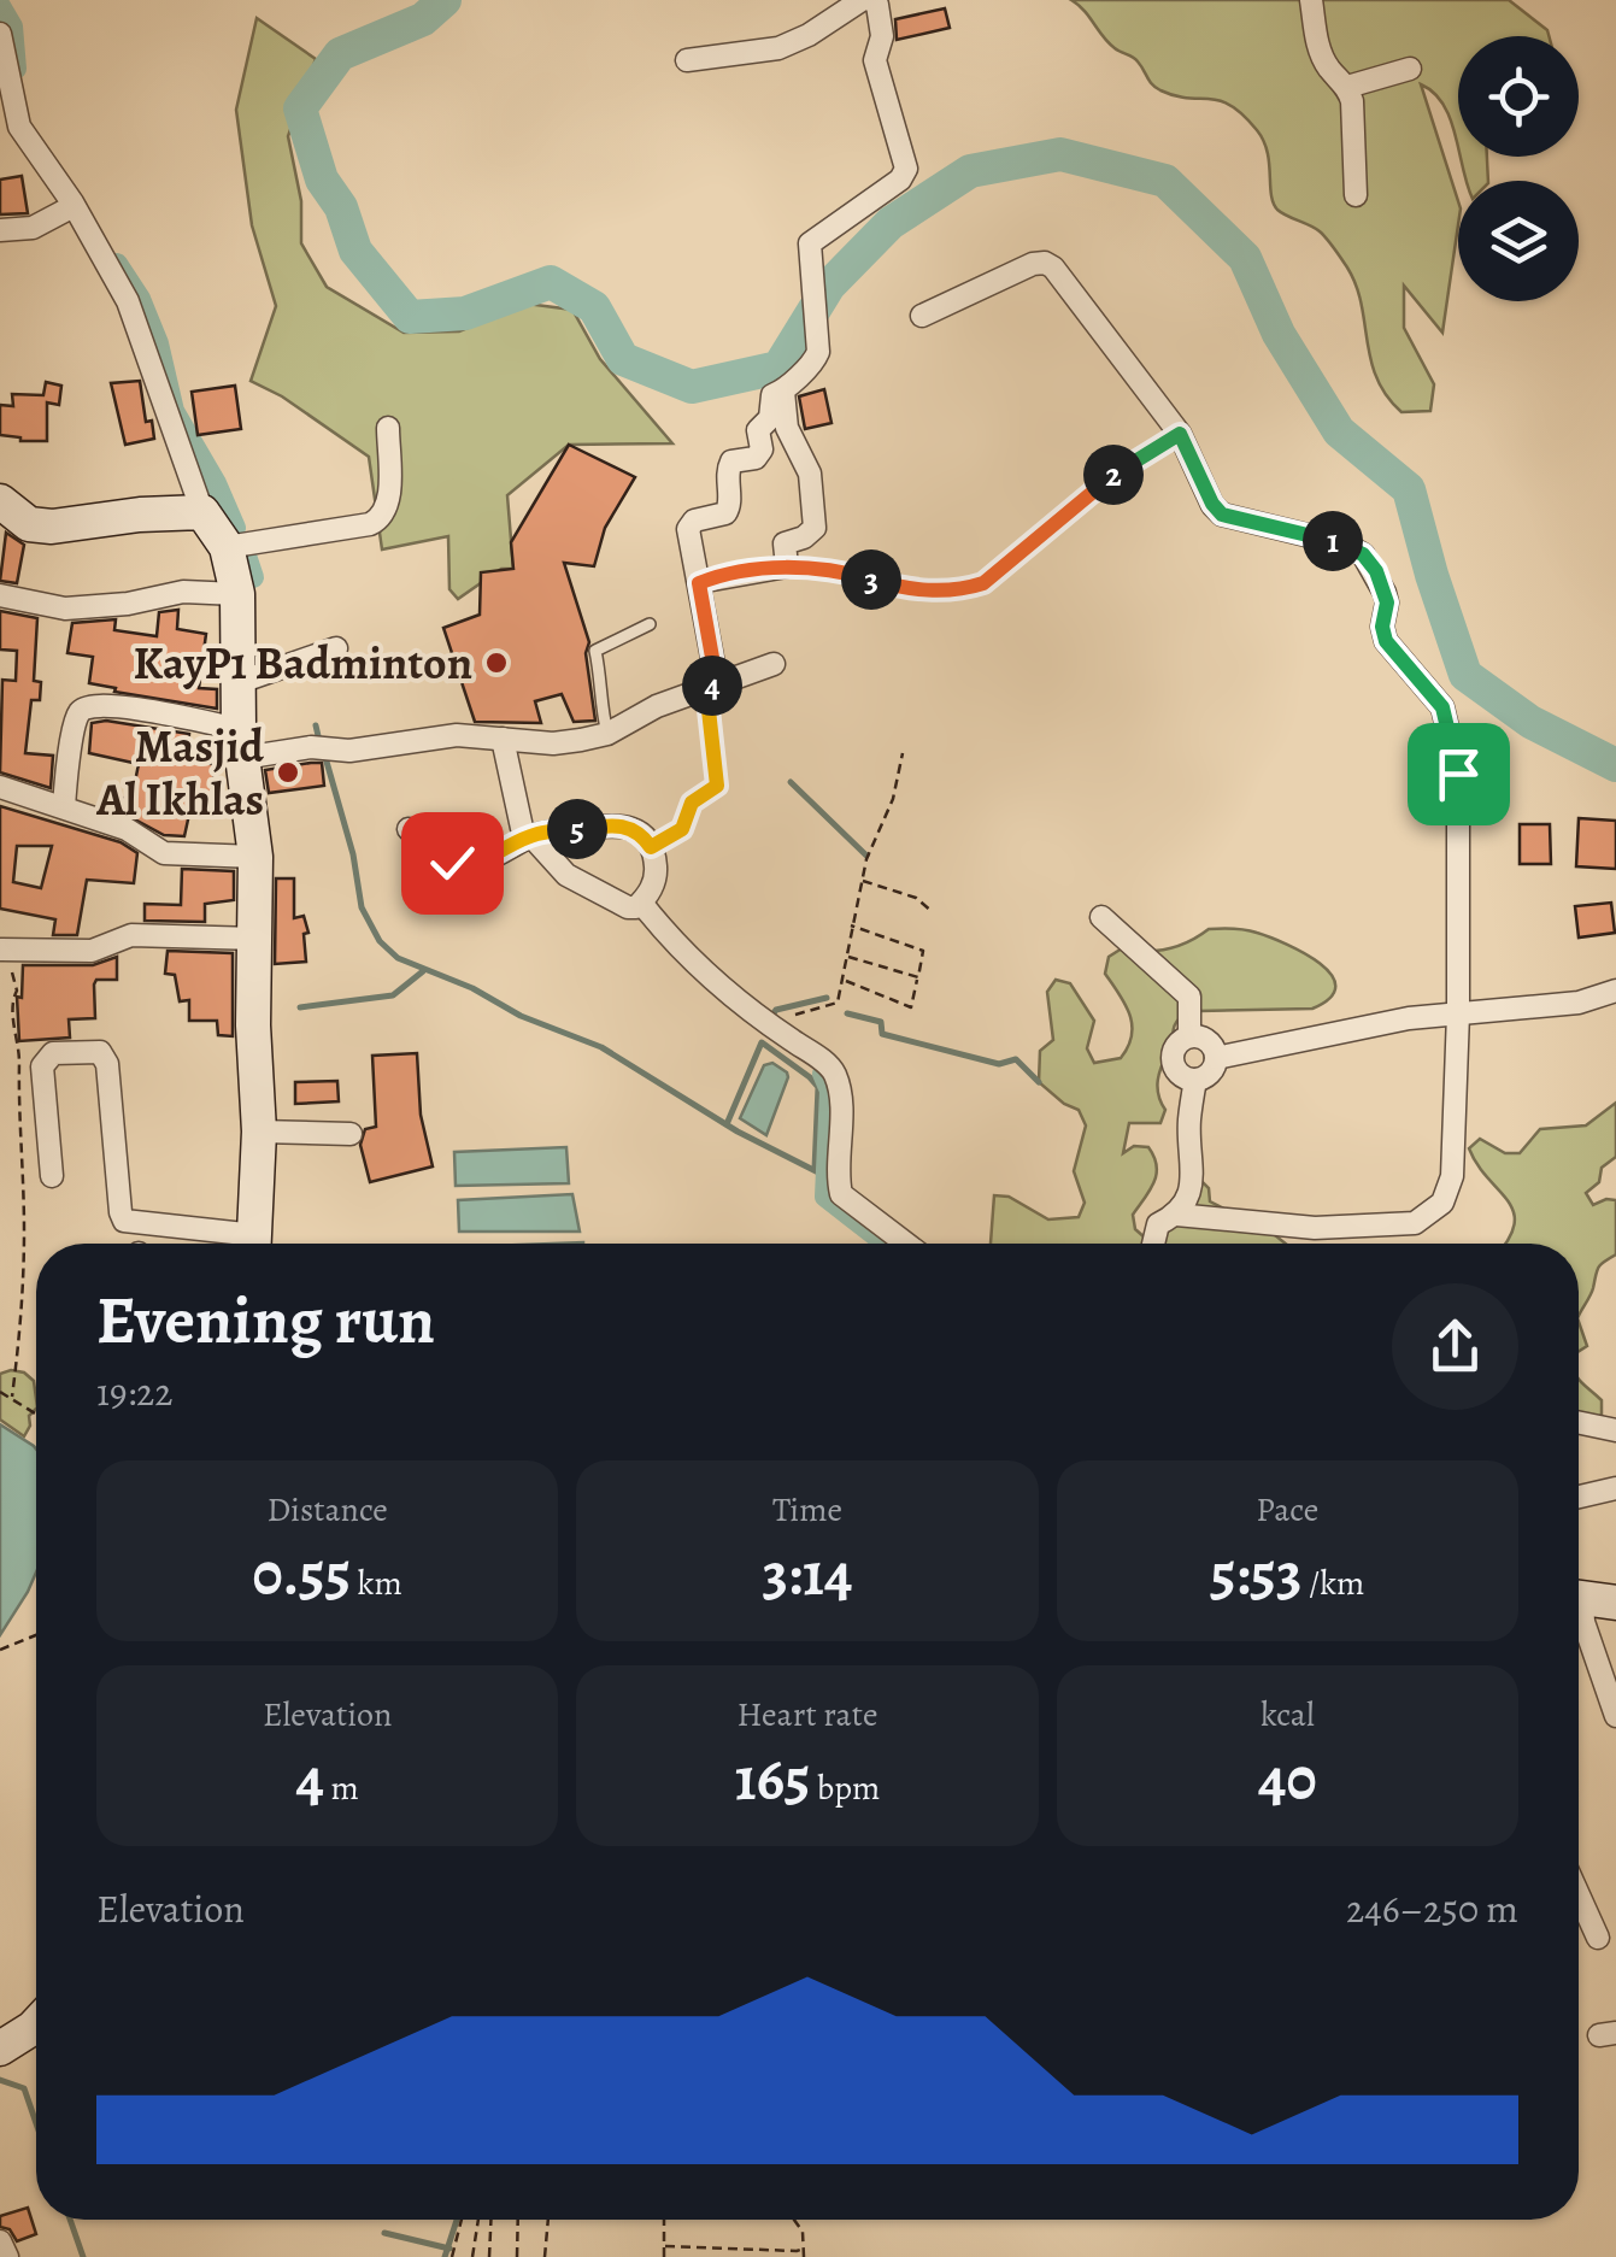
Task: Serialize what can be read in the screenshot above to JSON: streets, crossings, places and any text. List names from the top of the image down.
{
  "places": ["KayP1 Badminton", "Masjid Al Ikhlas"],
  "page": {
    "pins": [
      "2",
      "1",
      "3",
      "4",
      "5"
    ],
    "heading": ["Evening run", "19:22"],
    "stats": [
      ["Distance", "0.55 km"],
      ["Time", "3:14"],
      ["Pace", "5:53 /km"],
      ["Elevation", "4 m"],
      ["Heart rate", "165 bpm"],
      ["kcal", "40"]
    ],
    "chart": ["Elevation", "246–250 m"]
  }
}
